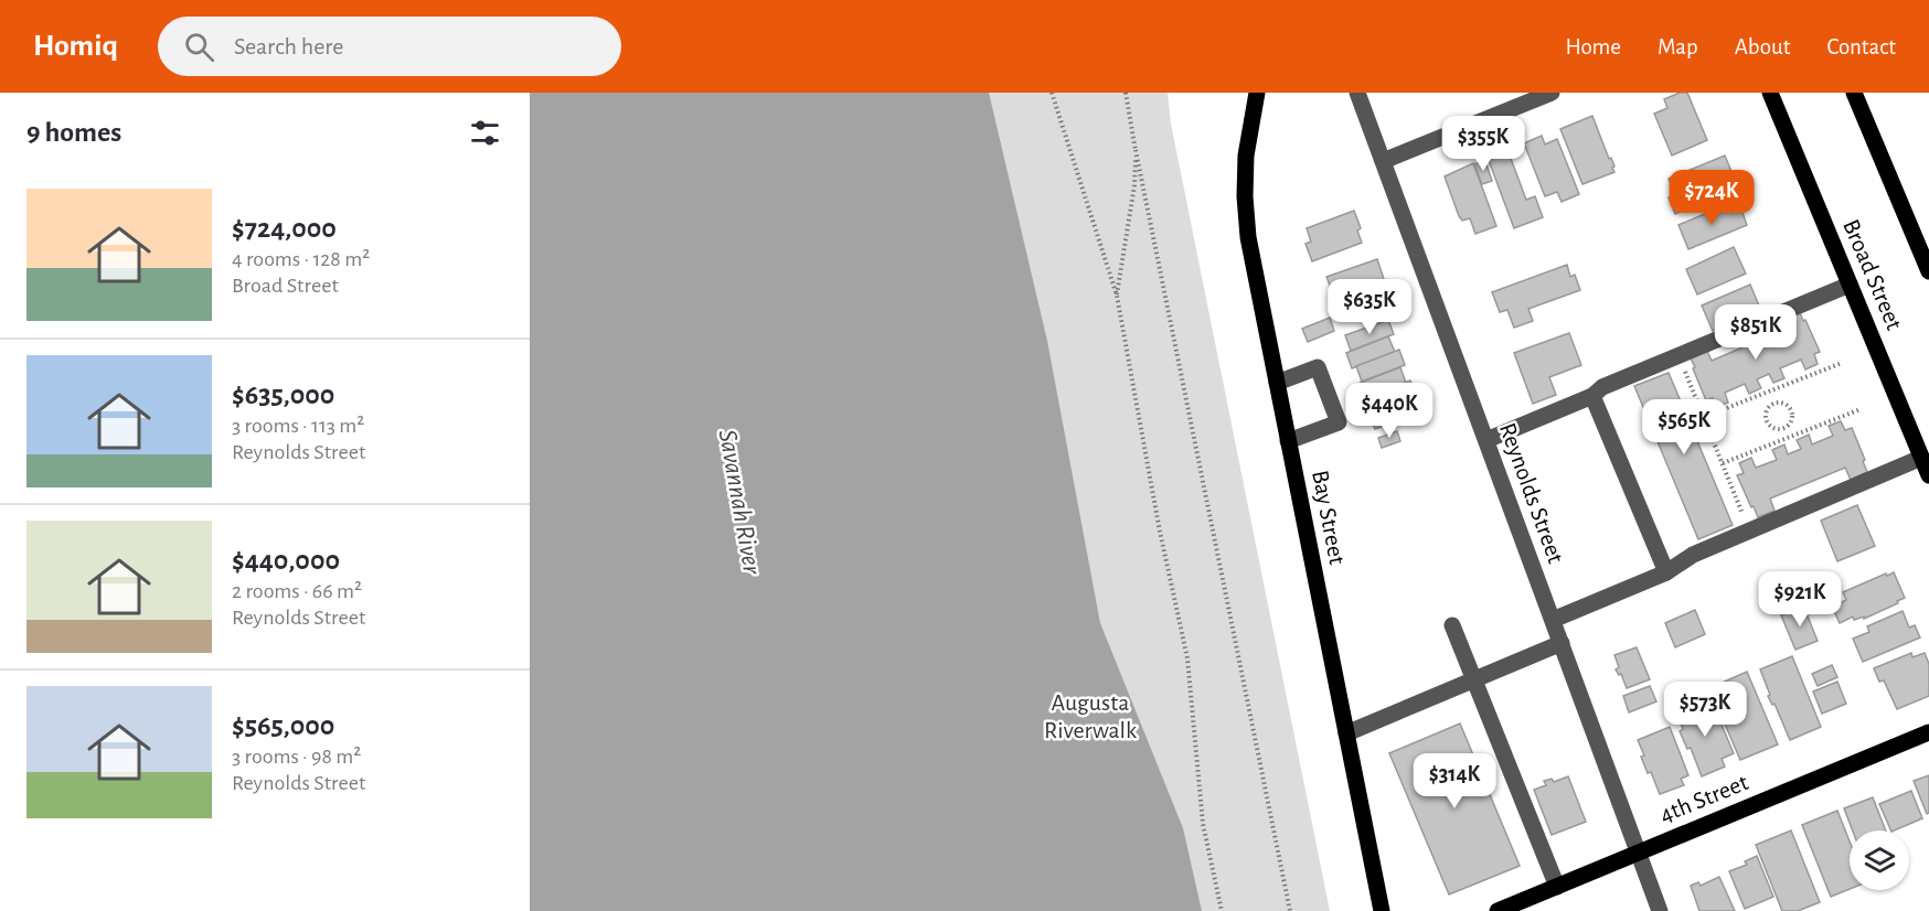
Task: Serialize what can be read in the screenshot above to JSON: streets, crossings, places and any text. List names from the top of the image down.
{
  "streets": {
    "main road": ["Broad Street", "Bay Street", "4th Street"],
    "street": ["Reynolds Street"]
  },
  "crossings": [
    ["Reynolds Street", "4th Street"]
  ],
  "water": ["Savannah River"],
  "parks": ["Augusta Riverwalk"],
  "page": {
    "header": "Homiq",
    "search": "Search here",
    "nav": [
      "Home",
      "Map",
      "About",
      "Contact"
    ],
    "heading": "9 homes",
    "price": [
      "$355K",
      "$724K",
      "$635K",
      "$851K",
      "$440K",
      "$565K",
      "$921K",
      "$573K",
      "$314K"
    ],
    "list": [
      {
        "name": "$724,000",
        "note": "4 rooms · 128 m² · Broad Street"
      },
      {
        "name": "$635,000",
        "note": "3 rooms · 113 m² · Reynolds Street"
      },
      {
        "name": "$440,000",
        "note": "2 rooms · 66 m² · Reynolds Street"
      },
      {
        "name": "$565,000",
        "note": "3 rooms · 98 m² · Reynolds Street"
      }
    ]
  }
}
